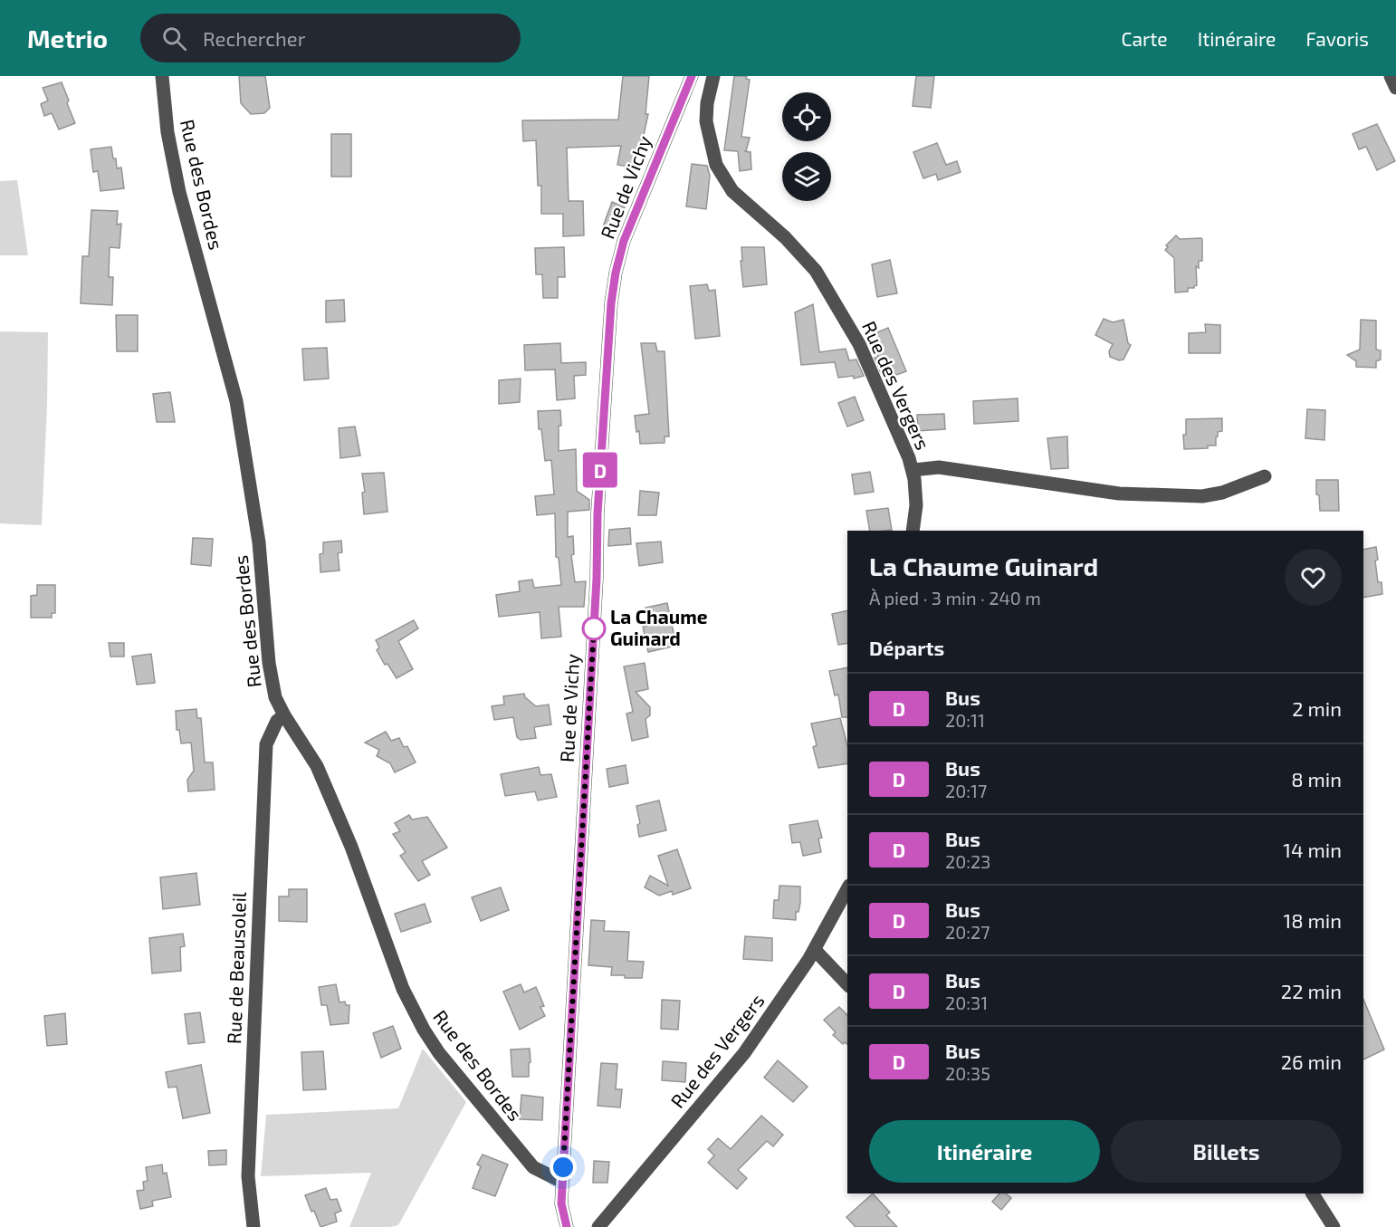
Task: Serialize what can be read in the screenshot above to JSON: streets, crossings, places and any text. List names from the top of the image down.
{
  "streets": {
    "street": [
      "Rue des Bordes",
      "Rue de Vichy",
      "Rue des Vergers",
      "Rue de Beausoleil"
    ]
  },
  "crossings": [
    ["Rue des Bordes", "Rue de Vichy"],
    ["Rue des Bordes", "Rue de Beausoleil"]
  ],
  "places": ["La Chaume Guinard"],
  "lines": ["bus line D"],
  "page": {
    "header": "Metrio",
    "search": "Rechercher",
    "nav": ["Carte", "Itinéraire", "Favoris"],
    "on_map": "D",
    "heading": [
      ["La Chaume Guinard", "À pied · 3 min · 240 m"],
      "Départs"
    ],
    "list": [
      {
        "mark": "D",
        "name": "Bus",
        "note": "20:11",
        "value": "2 min"
      },
      {
        "mark": "D",
        "name": "Bus",
        "note": "20:17",
        "value": "8 min"
      },
      {
        "mark": "D",
        "name": "Bus",
        "note": "20:23",
        "value": "14 min"
      },
      {
        "mark": "D",
        "name": "Bus",
        "note": "20:27",
        "value": "18 min"
      },
      {
        "mark": "D",
        "name": "Bus",
        "note": "20:31",
        "value": "22 min"
      },
      {
        "mark": "D",
        "name": "Bus",
        "note": "20:35",
        "value": "26 min"
      }
    ],
    "buttons": ["Itinéraire", "Billets"]
  }
}
